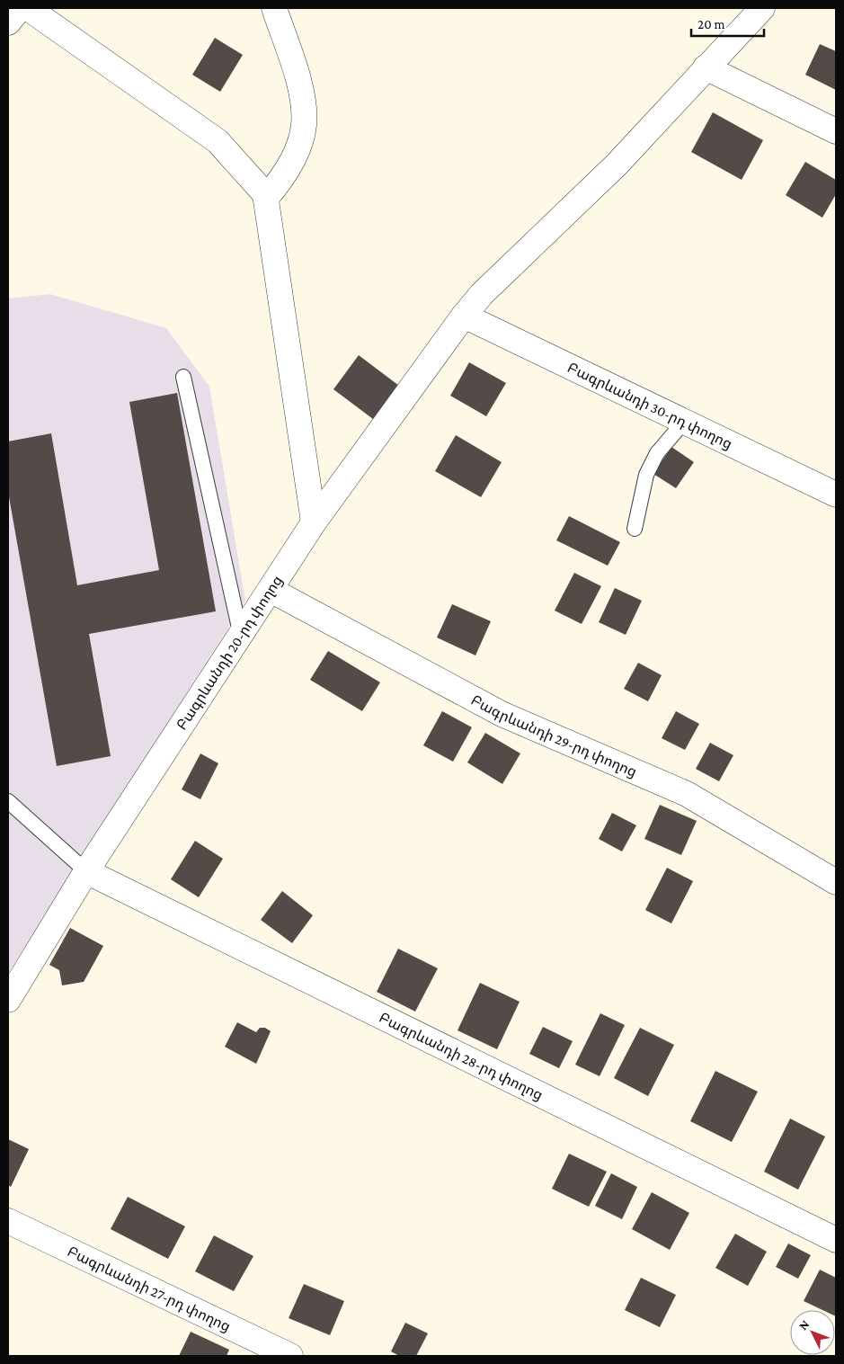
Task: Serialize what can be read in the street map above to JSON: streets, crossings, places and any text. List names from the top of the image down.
{
  "streets": {
    "street": [
      "Բագրևանդի 30-րդ փողոց",
      "Բագրևանդի 20-րդ փողոց",
      "Բագրևանդի 29-րդ փողոց",
      "Բագրևանդի 28-րդ փողոց",
      "Բագրևանդի 27-րդ փողոց"
    ]
  },
  "crossings": [
    ["Բագրևանդի 30-րդ փողոց", "Բագրևանդի 20-րդ փողոց"],
    ["Բագրևանդի 20-րդ փողոց", "Բագրևանդի 29-րդ փողոց"],
    ["Բագրևանդի 20-րդ փողոց", "Բագրևանդի 28-րդ փողոց"]
  ],
  "scale_bar": "20 m",
  "north": "top left"
}
